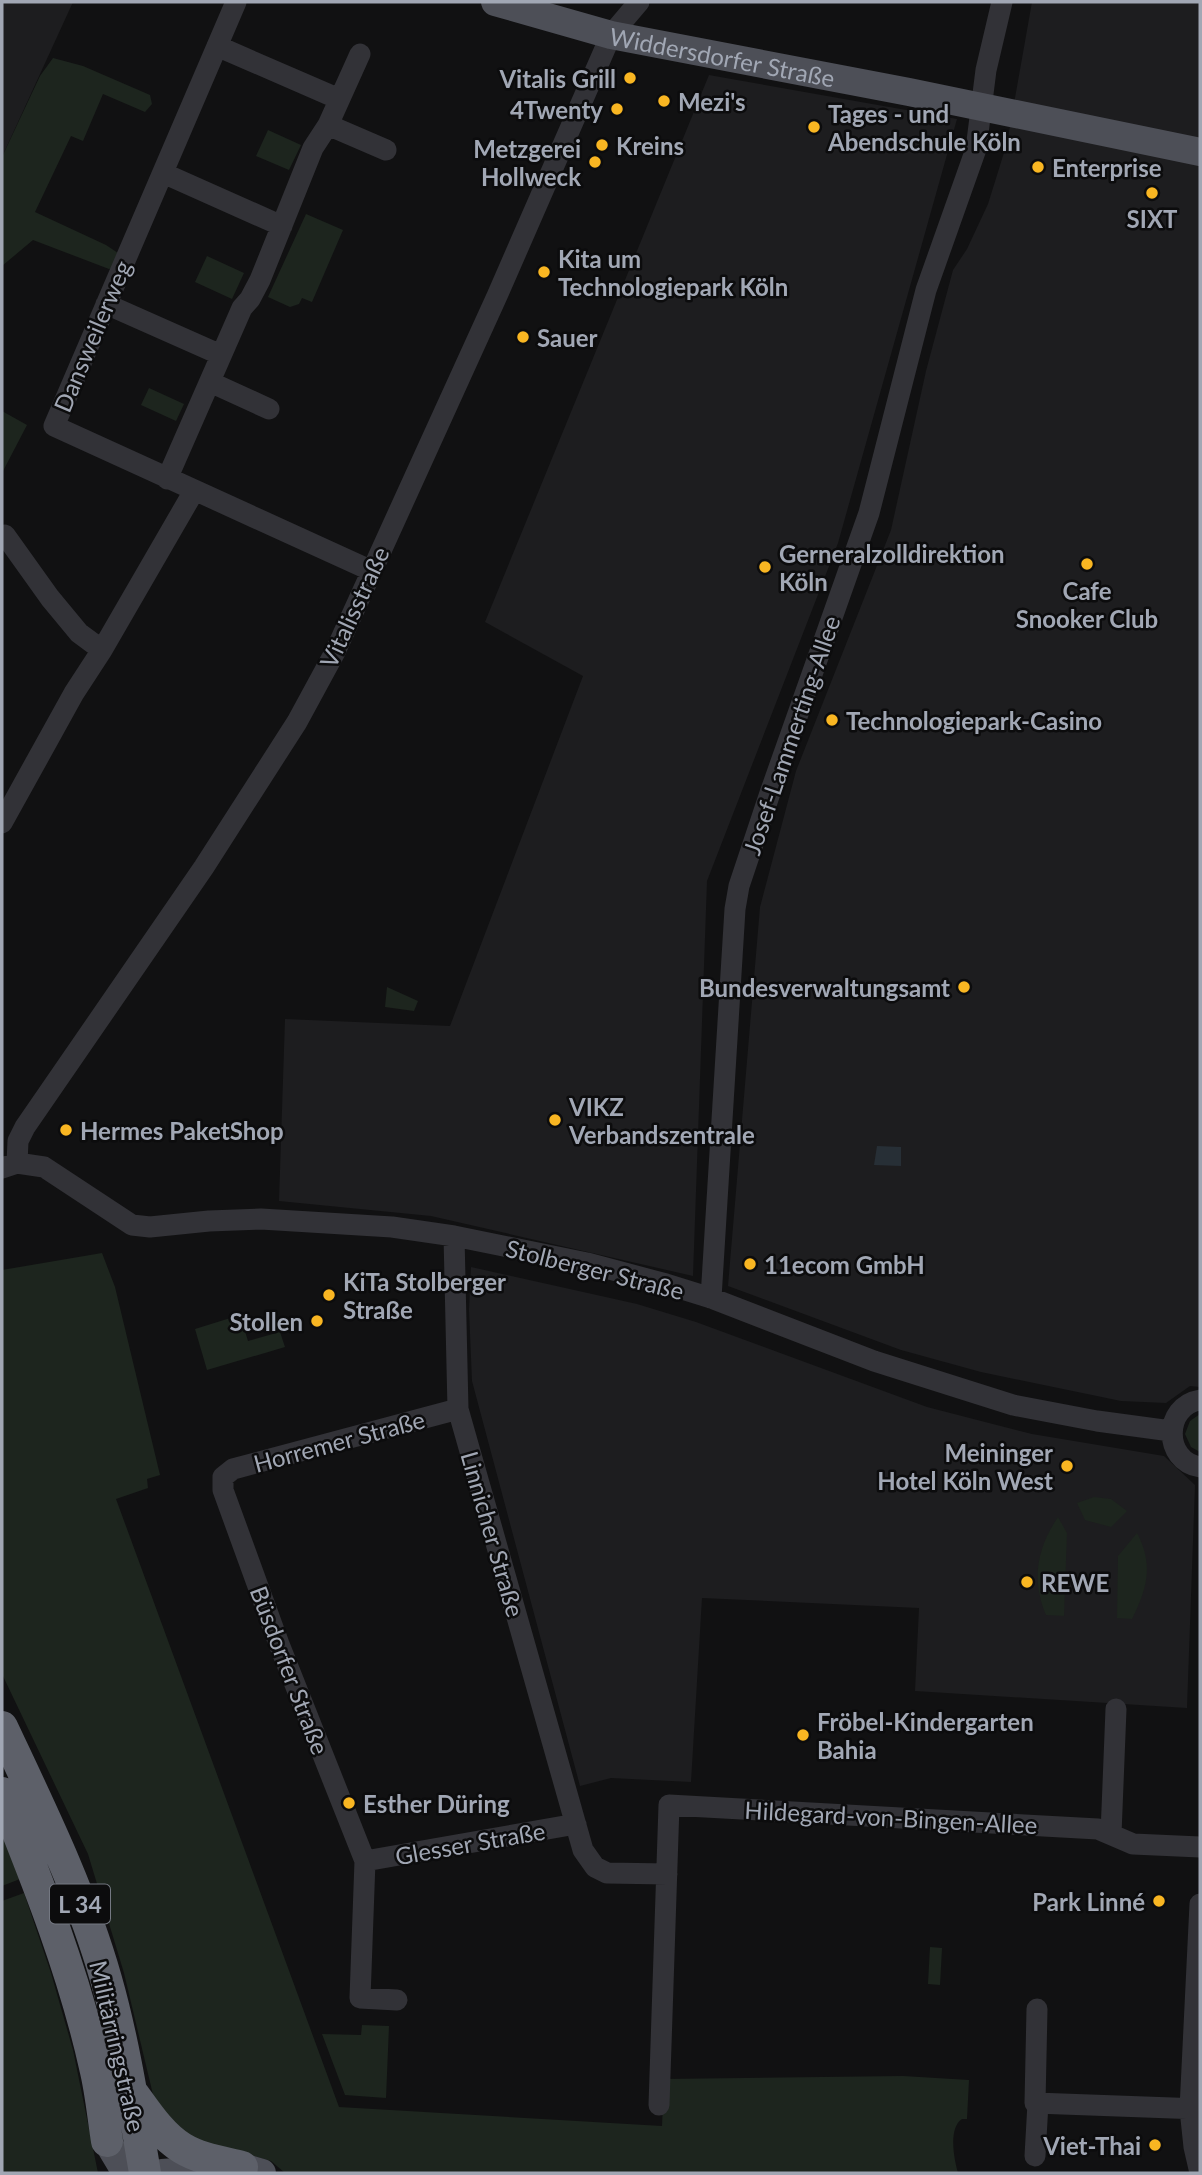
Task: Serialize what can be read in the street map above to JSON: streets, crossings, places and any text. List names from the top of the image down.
{
  "streets": {
    "highway": ["L 34", "Militärringstraße"],
    "main road": ["Widdersdorfer Straße"],
    "street": [
      "Dansweilerweg",
      "Vitalisstraße",
      "Josef-Lammerting-Allee",
      "Stolberger Straße",
      "Horremer Straße",
      "Linnicher Straße",
      "Büsdorfer Straße",
      "Hildegard-von-Bingen-Allee",
      "Glesser Straße"
    ]
  },
  "crossings": [
    ["Widdersdorfer Straße", "Vitalisstraße"],
    ["Widdersdorfer Straße", "Josef-Lammerting-Allee"],
    ["Dansweilerweg", "Vitalisstraße"],
    ["Vitalisstraße", "Stolberger Straße"],
    ["Josef-Lammerting-Allee", "Stolberger Straße"],
    ["Stolberger Straße", "Linnicher Straße"],
    ["Horremer Straße", "Linnicher Straße"],
    ["Horremer Straße", "Büsdorfer Straße"],
    ["Linnicher Straße", "Hildegard-von-Bingen-Allee"],
    ["Linnicher Straße", "Glesser Straße"],
    ["Büsdorfer Straße", "Glesser Straße"]
  ],
  "places": [
    "Vitalis Grill",
    "Mezi's",
    "4Twenty",
    "Tages - und Abendschule Köln",
    "Kreins",
    "Metzgerei Hollweck",
    "Enterprise",
    "SIXT",
    "Kita um Technologiepark Köln",
    "Sauer",
    "Cafe Snooker Club",
    "Gerneralzolldirektion Köln",
    "Technologiepark-Casino",
    "Bundesverwaltungsamt",
    "VIKZ Verbandszentrale",
    "Hermes PaketShop",
    "11ecom GmbH",
    "KiTa Stolberger Straße",
    "Stollen",
    "Meininger Hotel Köln West",
    "REWE",
    "Fröbel-Kindergarten Bahia",
    "Esther Düring",
    "Park Linné",
    "Viet-Thai"
  ]
}
